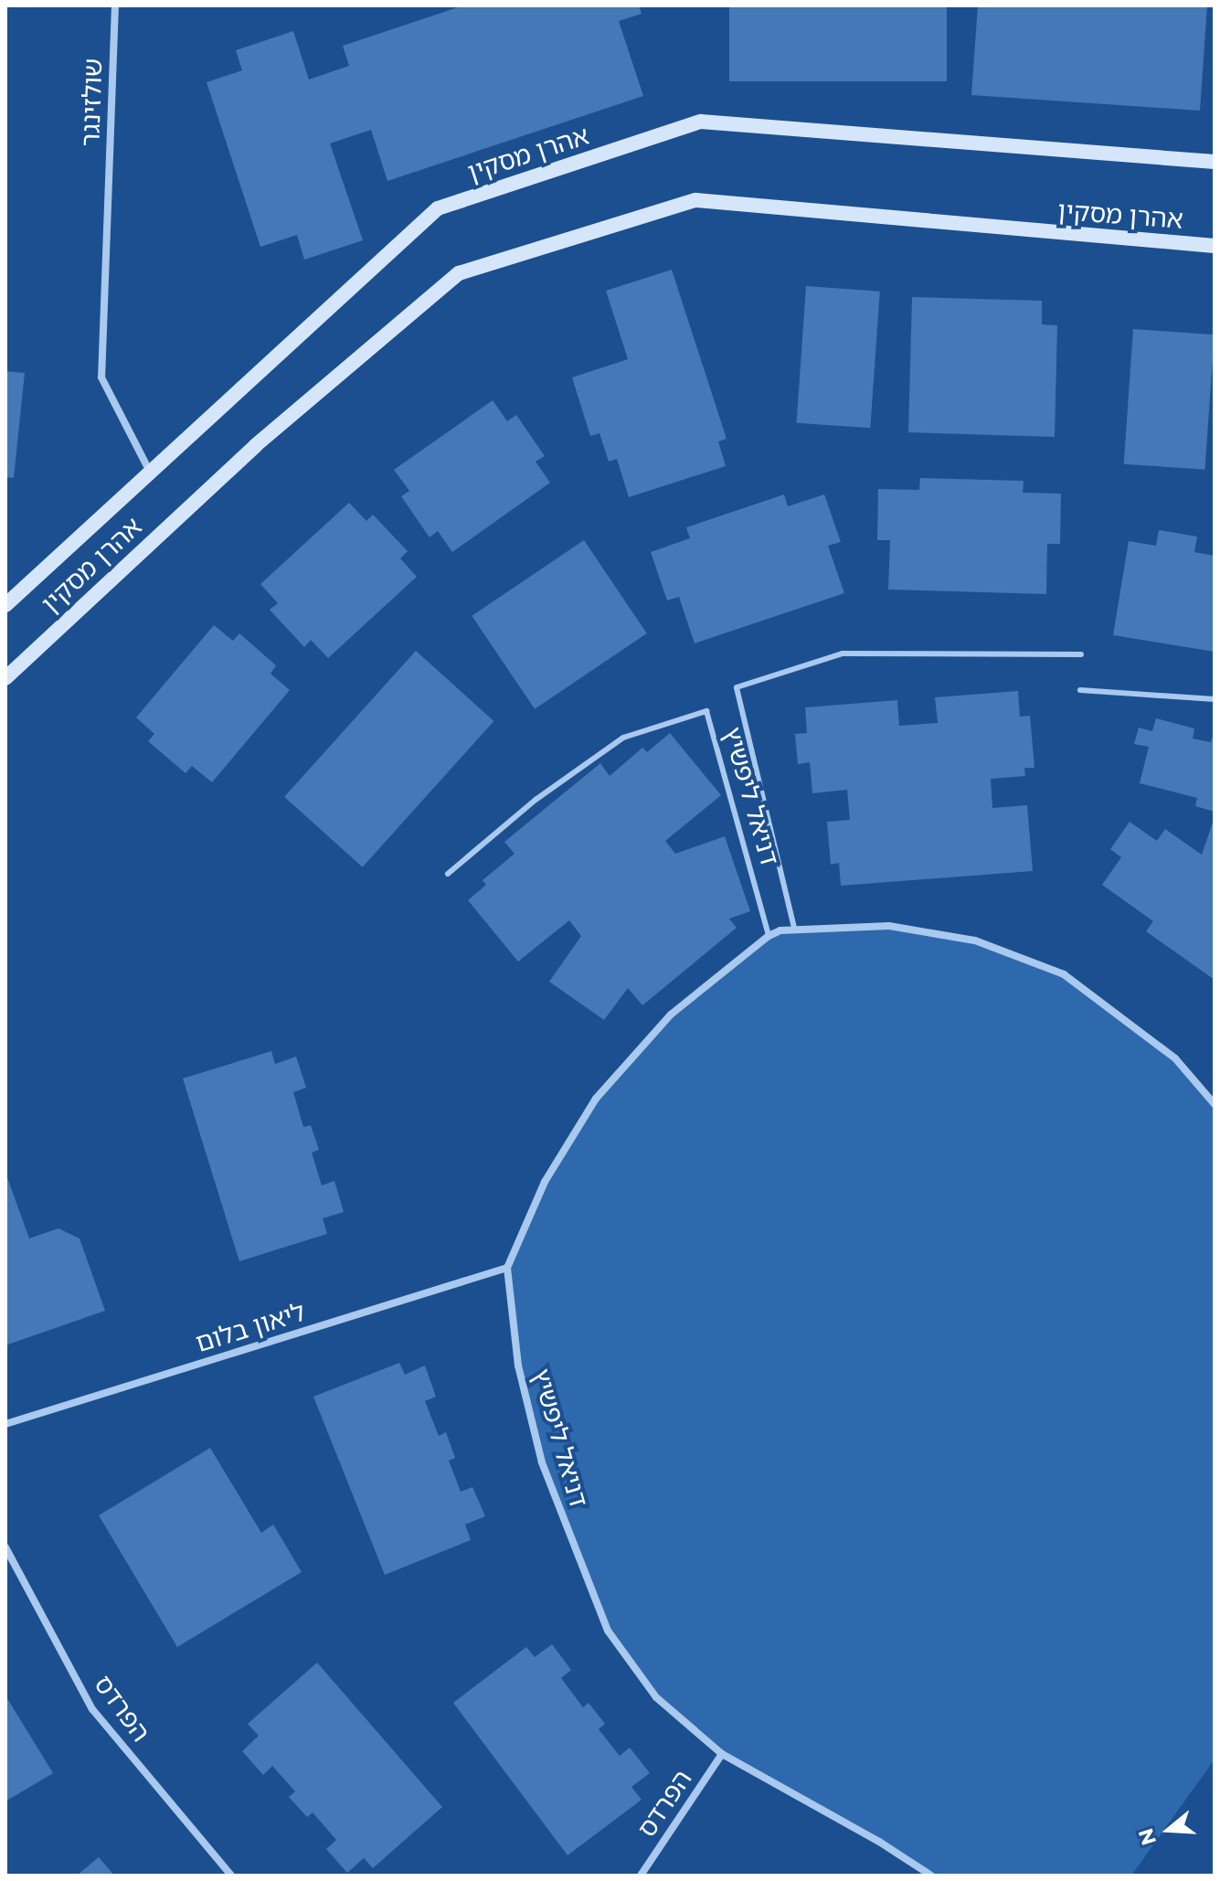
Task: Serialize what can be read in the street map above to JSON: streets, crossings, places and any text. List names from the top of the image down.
{
  "streets": {
    "street": [
      "שולזינגר",
      "אהרן מסקין",
      "דניאל ליפשיץ",
      "ליאון בלום",
      "הפרדס"
    ]
  },
  "crossings": [
    ["שולזינגר", "אהרן מסקין"],
    ["דניאל ליפשיץ", "ליאון בלום"],
    ["דניאל ליפשיץ", "הפרדס"]
  ],
  "north": "left"
}
